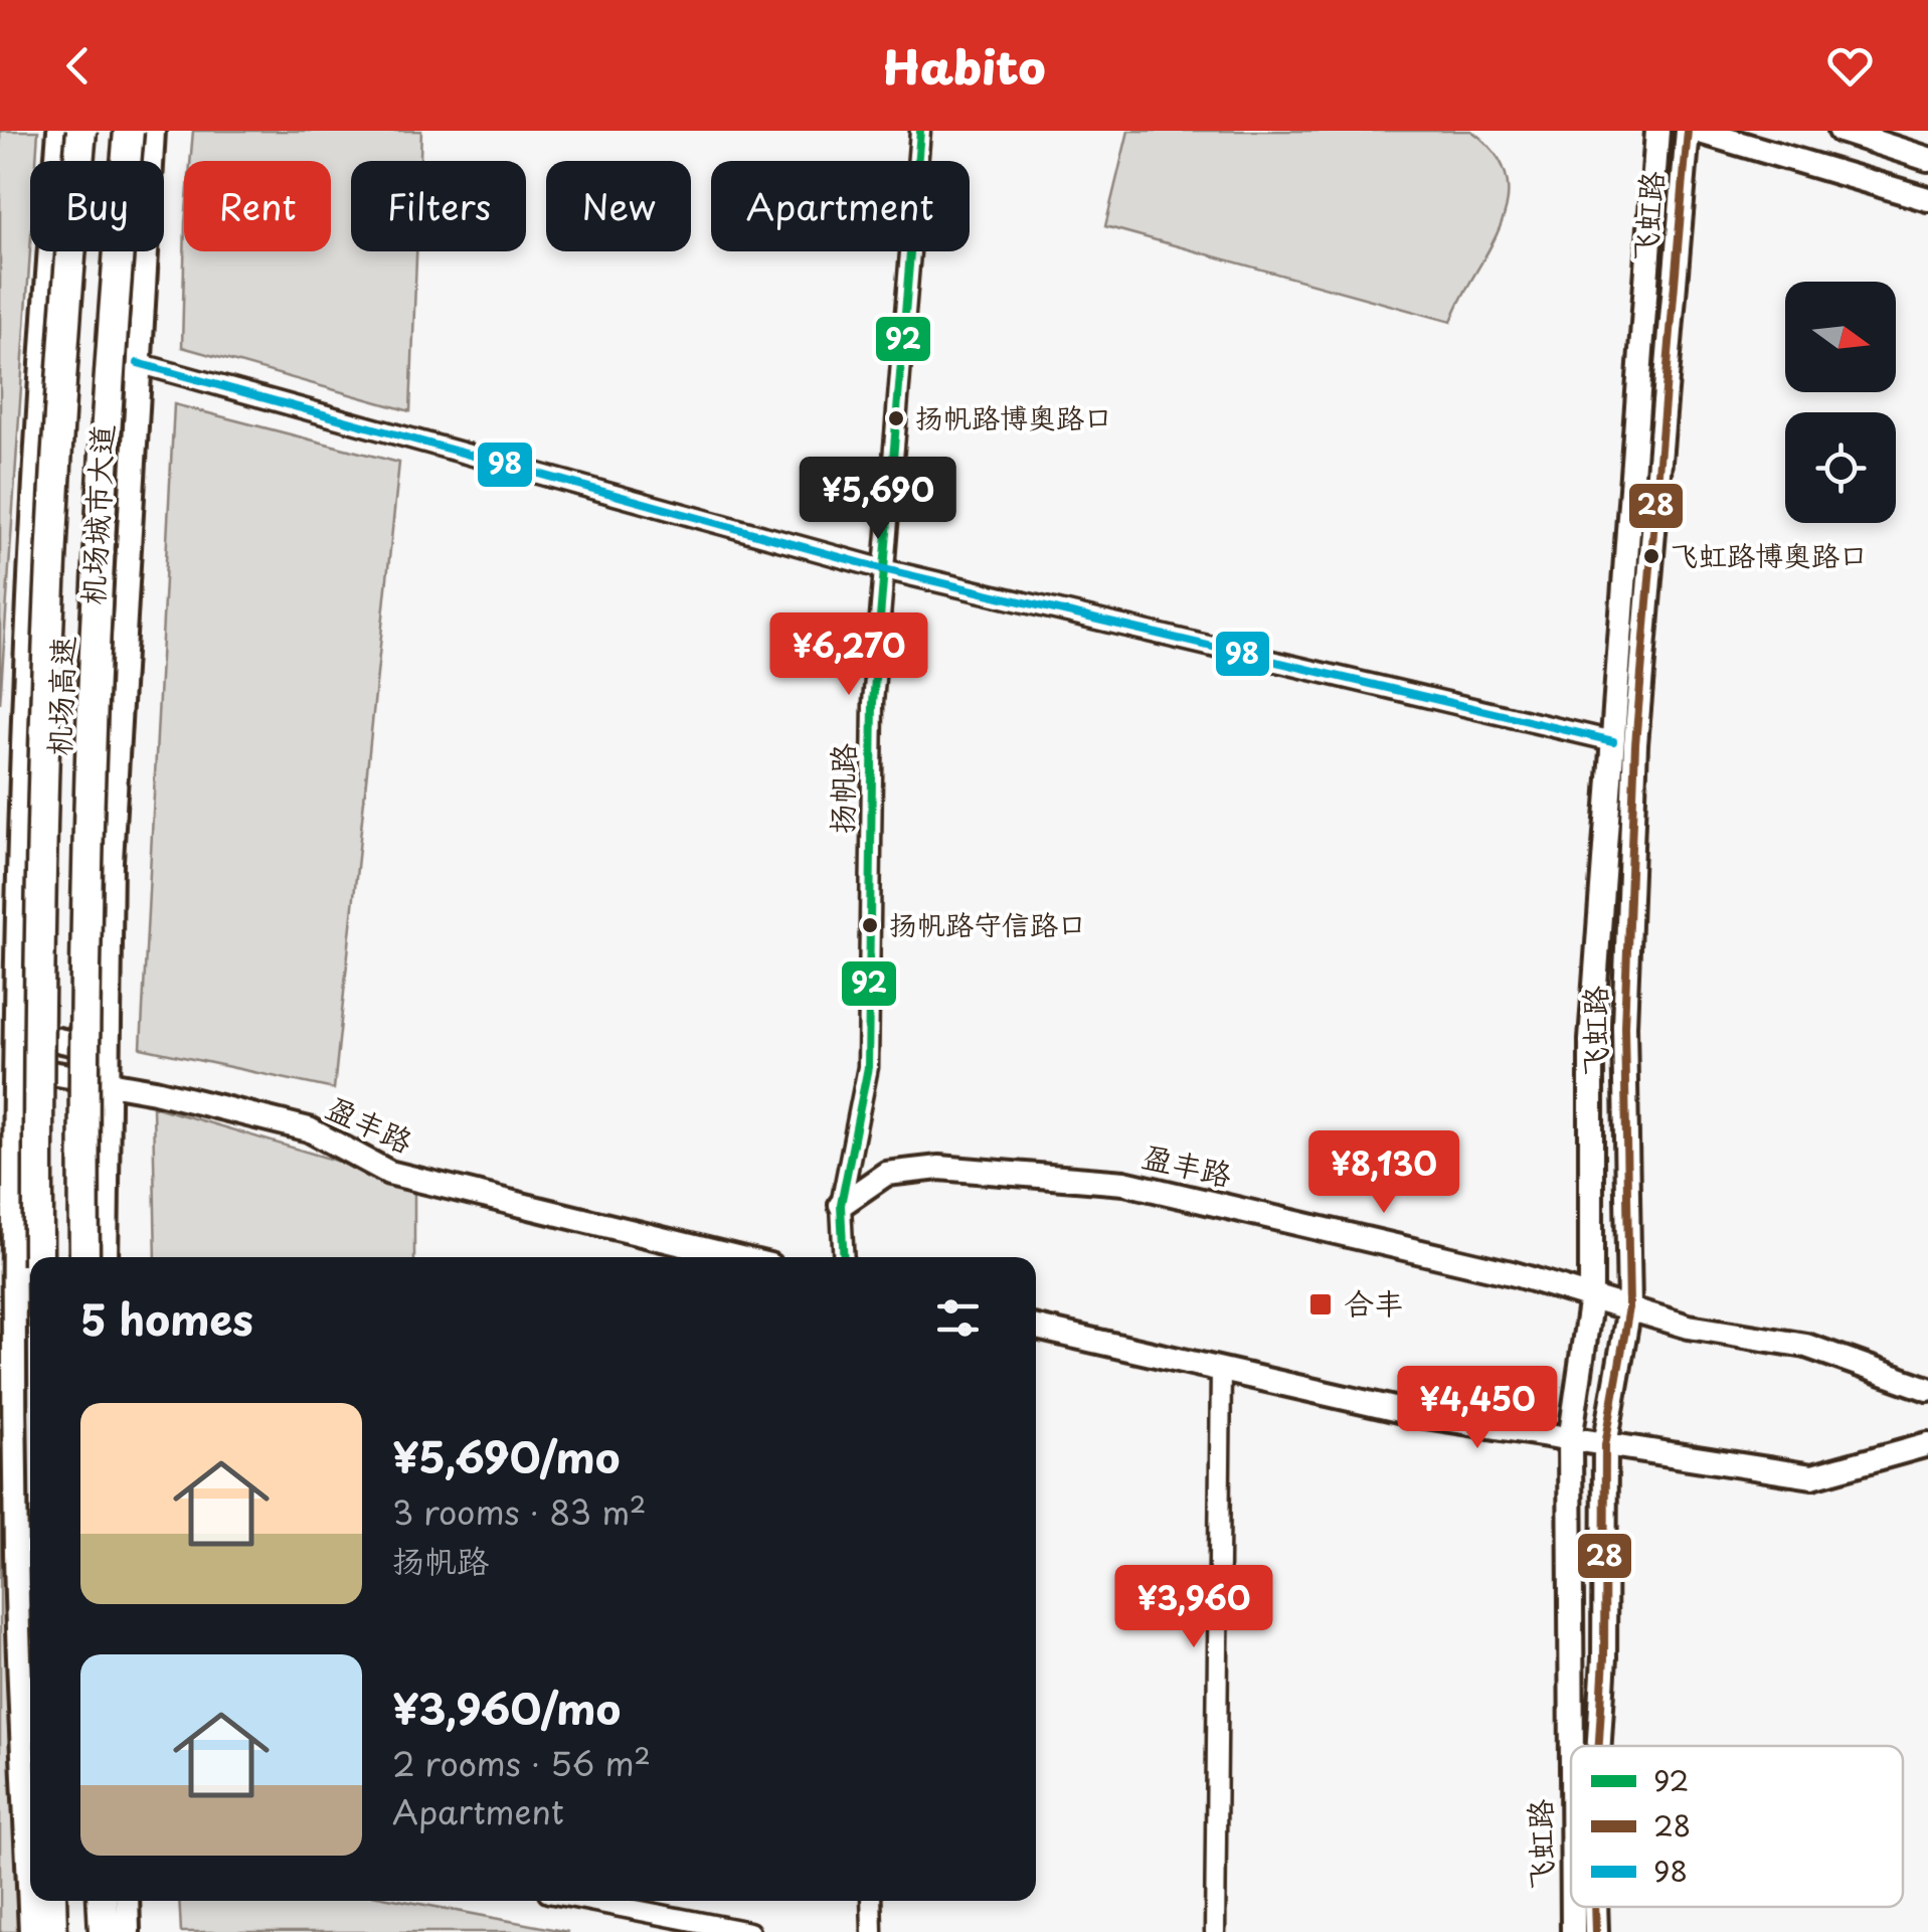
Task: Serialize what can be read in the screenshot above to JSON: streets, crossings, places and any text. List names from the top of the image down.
{
  "streets": {
    "highway": ["机场高速"],
    "main road": ["飞虹路", "机场城市大道", "盈丰路"],
    "street": ["扬帆路"]
  },
  "crossings": [
    ["飞虹路", "盈丰路"],
    ["机场城市大道", "盈丰路"],
    ["扬帆路", "盈丰路"]
  ],
  "places": {
    "other": ["扬帆路博奥路口", "飞虹路博奥路口", "扬帆路守信路口"],
    "transit": ["合丰"]
  },
  "lines": ["transit line 92", "transit line 28", "transit line 98"],
  "legend": ["92", "28", "98"],
  "north": "right",
  "page": {
    "header": "Habito",
    "chip": [
      "Buy",
      "Rent",
      "Filters",
      "New",
      "Apartment"
    ],
    "price": [
      "¥5,690",
      "¥6,270",
      "¥8,130",
      "¥4,450",
      "¥3,960"
    ],
    "heading": "5 homes",
    "list": [
      {
        "name": "¥5,690/mo",
        "note": "3 rooms · 83 m² · 扬帆路"
      },
      {
        "name": "¥3,960/mo",
        "note": "2 rooms · 56 m² · Apartment"
      }
    ]
  }
}
